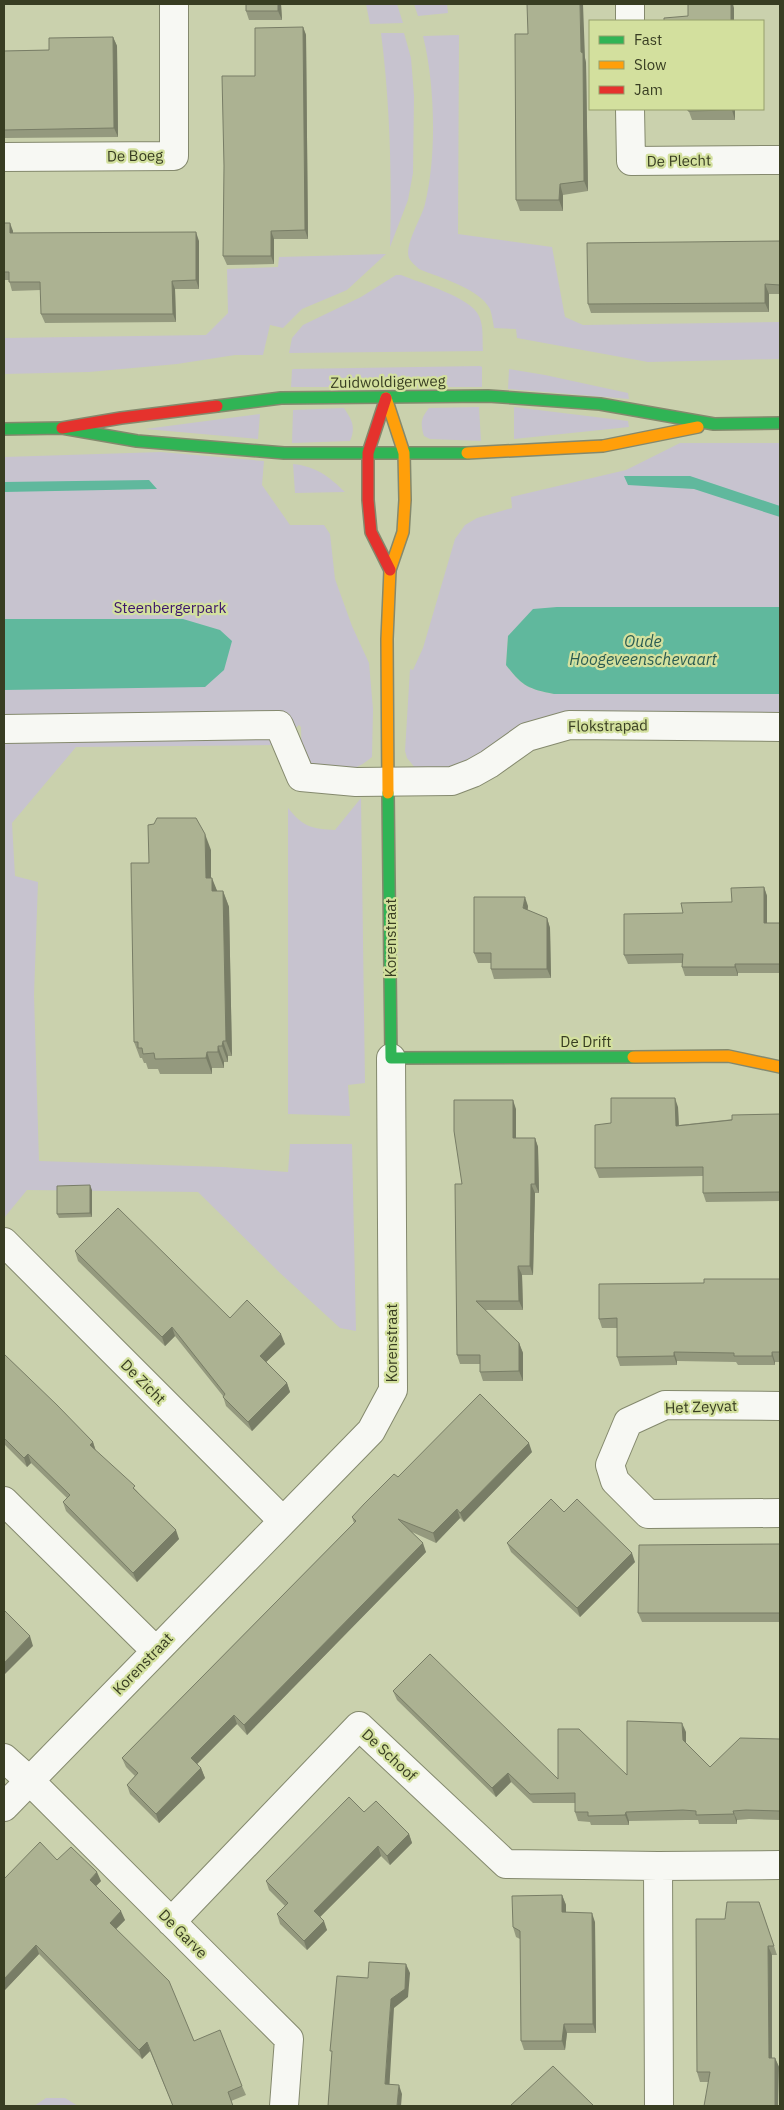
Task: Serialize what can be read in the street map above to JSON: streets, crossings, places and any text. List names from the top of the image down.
{
  "streets": {
    "main road": ["Zuidwoldigerweg", "Korenstraat", "De Drift"],
    "street": [
      "De Boeg",
      "De Plecht",
      "Flokstrapad",
      "De Zicht",
      "Het Zeyvat",
      "De Schoof",
      "De Garve"
    ]
  },
  "crossings": [
    ["Zuidwoldigerweg", "Korenstraat"],
    ["Flokstrapad", "Korenstraat"],
    ["Korenstraat", "De Drift"],
    ["Korenstraat", "De Zicht"],
    ["Korenstraat", "De Garve"],
    ["De Schoof", "De Garve"]
  ],
  "water": ["Oude Hoogeveenschevaart"],
  "parks": ["Steenbergerpark"],
  "legend": ["Fast", "Slow", "Jam"]
}
